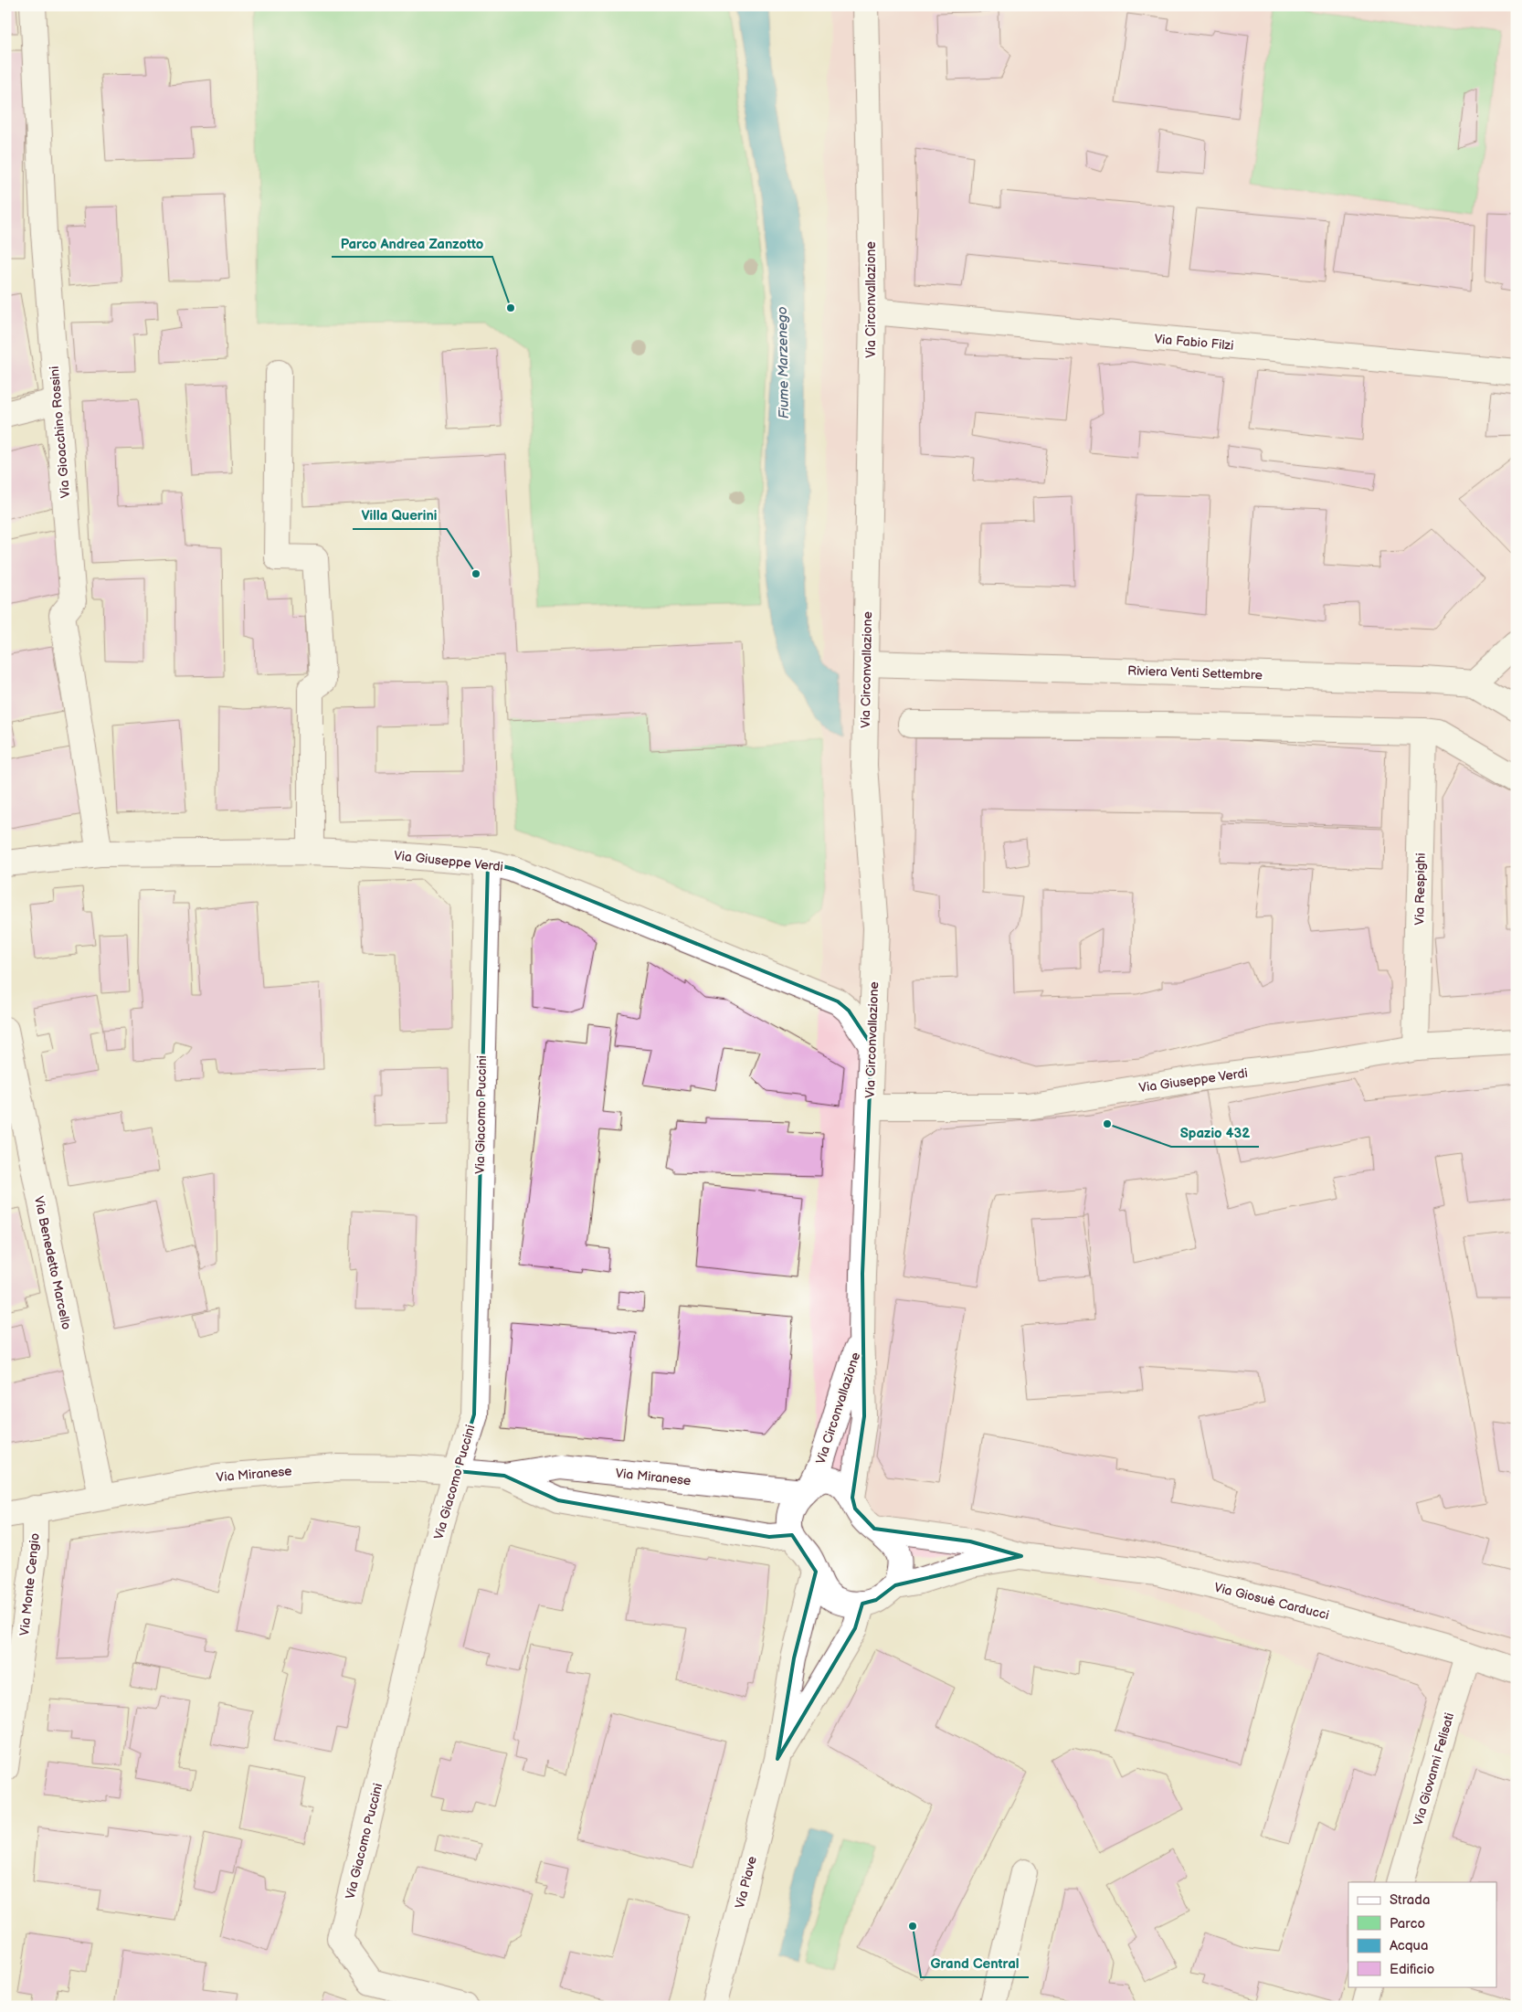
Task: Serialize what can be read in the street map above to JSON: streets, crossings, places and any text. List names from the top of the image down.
{
  "streets": {
    "street": [
      "Via Circonvallazione",
      "Via Fabio Filzi",
      "Via Gioacchino Rossini",
      "Riviera Venti Settembre",
      "Via Giuseppe Verdi",
      "Via Respighi",
      "Via Giacomo Puccini",
      "Via Benedetto Marcello",
      "Via Miranese",
      "Via Monte Cengio",
      "Via Giosuè Carducci",
      "Via Giovanni Felisati",
      "Via Piave"
    ]
  },
  "crossings": [
    ["Via Circonvallazione", "Via Fabio Filzi"],
    ["Via Circonvallazione", "Riviera Venti Settembre"],
    ["Via Circonvallazione", "Via Giuseppe Verdi"],
    ["Via Circonvallazione", "Via Miranese"],
    ["Via Gioacchino Rossini", "Via Giuseppe Verdi"],
    ["Via Giuseppe Verdi", "Via Respighi"],
    ["Via Giuseppe Verdi", "Via Giacomo Puccini"],
    ["Via Giacomo Puccini", "Via Miranese"],
    ["Via Benedetto Marcello", "Via Miranese"],
    ["Via Miranese", "Via Monte Cengio"],
    ["Via Miranese", "Via Giosuè Carducci"],
    ["Via Giosuè Carducci", "Via Giovanni Felisati"]
  ],
  "water": ["Fiume Marzenego"],
  "places": [
    "Parco Andrea Zanzotto",
    "Villa Querini",
    "Spazio 432",
    "Grand Central"
  ],
  "legend": [
    "Strada",
    "Parco",
    "Acqua",
    "Edificio"
  ]
}
